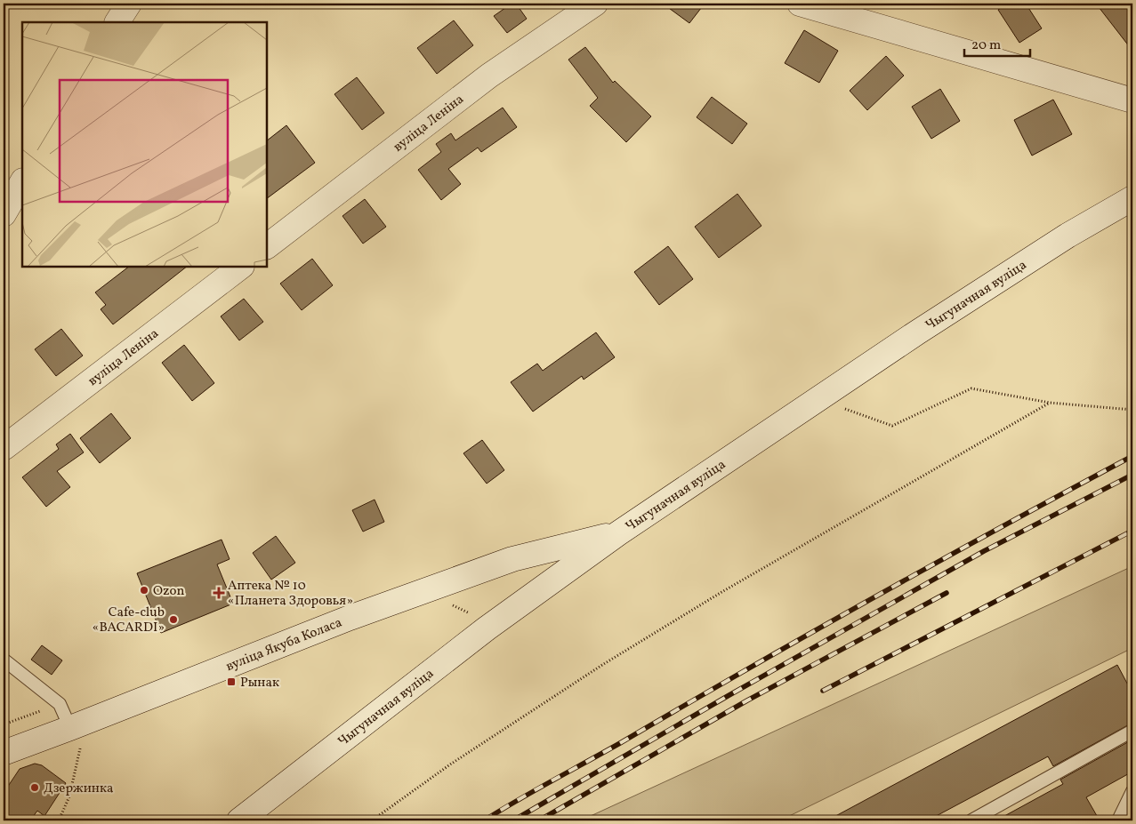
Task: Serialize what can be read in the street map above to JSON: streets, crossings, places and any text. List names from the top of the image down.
{
  "streets": {
    "street": ["вуліца Леніна", "Чыгуначная вуліца", "вуліца Якуба Коласа"]
  },
  "crossings": [
    ["Чыгуначная вуліца", "вуліца Якуба Коласа"]
  ],
  "places": {
    "other": ["Ozon", "Cafe-club «BACARDI»", "Дзержинка"],
    "health": ["Аптека № 10 «Планета Здоровья»"],
    "transit": ["Рынак"]
  },
  "scale_bar": "20 m"
}
